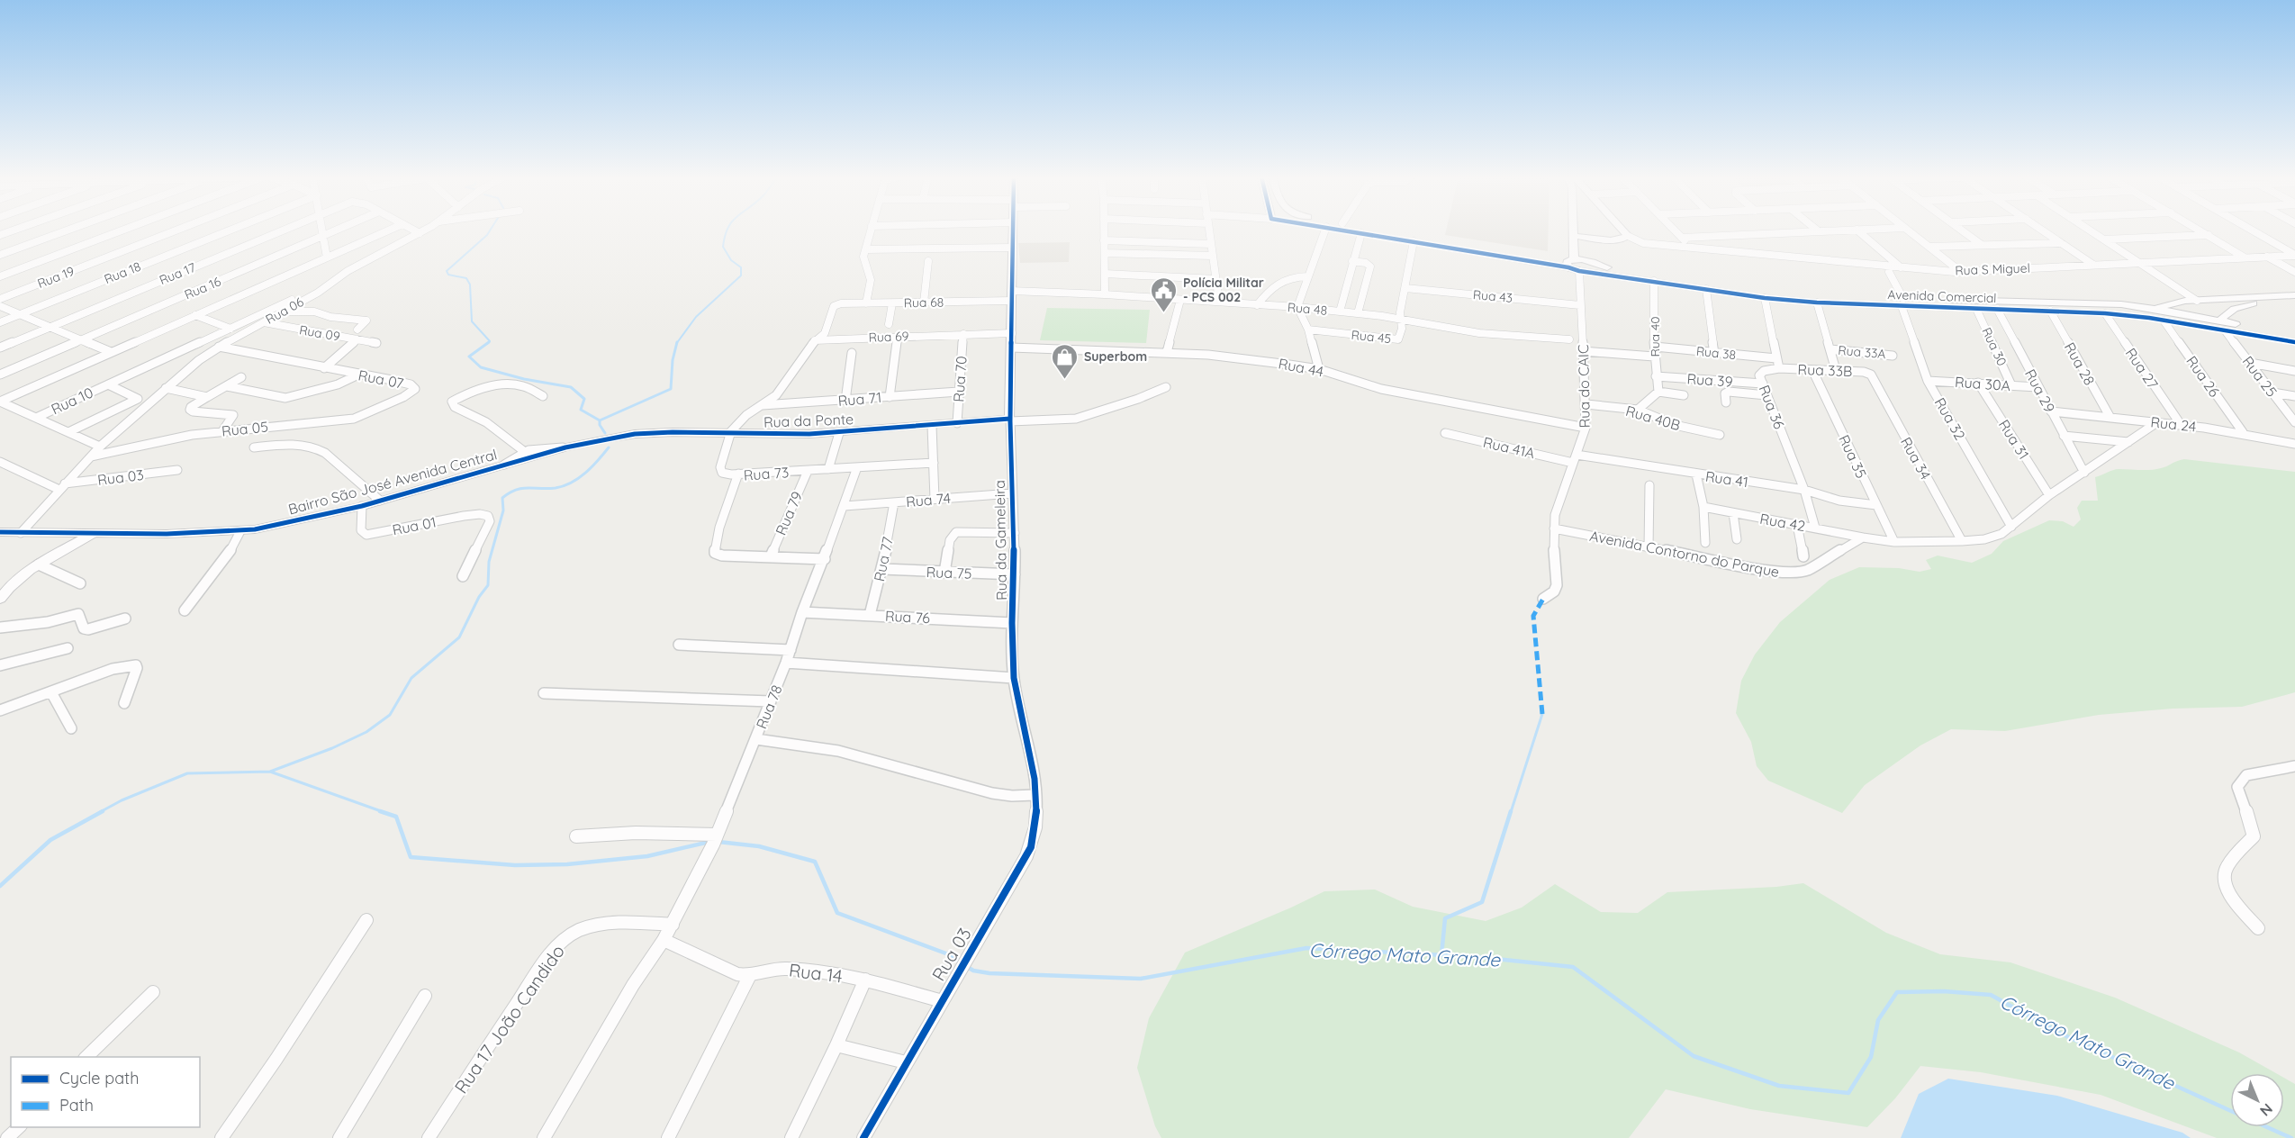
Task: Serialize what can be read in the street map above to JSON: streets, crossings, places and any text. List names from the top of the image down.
{
  "streets": {
    "street": [
      "Rua S Miguel",
      "Rua 18",
      "Rua 17",
      "Rua 19",
      "Rua 16",
      "Rua 43",
      "Avenida Comercial",
      "Rua 68",
      "Rua 48",
      "Rua 06",
      "Rua 09",
      "Rua 69",
      "Rua 45",
      "Rua 40",
      "Rua 30",
      "Rua 33A",
      "Rua 38",
      "Rua 28",
      "Rua 44",
      "Rua 27",
      "Rua 33B",
      "Rua 26",
      "Rua 25",
      "Rua 07",
      "Rua 70",
      "Rua 39",
      "Rua 30A",
      "Rua do CAIC",
      "Rua 29",
      "Rua 71",
      "Rua 10",
      "Rua 36",
      "Rua 40B",
      "Rua 32",
      "Rua da Ponte",
      "Rua 24",
      "Rua 05",
      "Rua 31",
      "Rua 41A",
      "Rua 35",
      "Rua 34",
      "Rua 73",
      "Rua 03",
      "Rua 41",
      "Bairro São José Avenida Central",
      "Rua 74",
      "Rua 79",
      "Rua 42",
      "Rua 01",
      "Rua da Gameleira",
      "Avenida Contorno do Parque",
      "Rua 77",
      "Rua 75",
      "Rua 76",
      "Rua 78",
      "Rua 14",
      "Rua 17 João Candido"
    ]
  },
  "crossings": [
    ["Rua 43", "Rua 45"],
    ["Rua 43", "Rua do CAIC"],
    ["Avenida Comercial", "Rua 40"],
    ["Avenida Comercial", "Rua 30"],
    ["Avenida Comercial", "Rua 28"],
    ["Avenida Comercial", "Rua 27"],
    ["Avenida Comercial", "Rua 26"],
    ["Avenida Comercial", "Rua 25"],
    ["Avenida Comercial", "Rua do CAIC"],
    ["Avenida Comercial", "Rua 29"],
    ["Avenida Comercial", "Rua 36"],
    ["Avenida Comercial", "Rua 32"],
    ["Rua 68", "Rua 69"],
    ["Rua 68", "Rua da Gameleira"],
    ["Rua 48", "Rua 45"],
    ["Rua 48", "Rua da Gameleira"],
    ["Rua 06", "Rua 09"],
    ["Rua 06", "Rua 07"],
    ["Rua 06", "Rua 05"],
    ["Rua 06", "Rua 03"],
    ["Rua 06", "Bairro São José Avenida Central"],
    ["Rua 69", "Rua 70"],
    ["Rua 69", "Rua da Gameleira"],
    ["Rua 40", "Rua 38"],
    ["Rua 40", "Rua 39"],
    ["Rua 30", "Rua 30A"],
    ["Rua 38", "Rua 36"],
    ["Rua 28", "Rua 24"],
    ["Rua 44", "Rua do CAIC"],
    ["Rua 44", "Rua da Gameleira"],
    ["Rua 27", "Rua 24"],
    ["Rua 33B", "Rua 36"],
    ["Rua 33B", "Rua 35"],
    ["Rua 33B", "Rua 34"],
    ["Rua 26", "Rua 24"],
    ["Rua 07", "Rua 05"],
    ["Rua 70", "Rua 71"],
    ["Rua 70", "Rua da Ponte"],
    ["Rua 39", "Rua 36"],
    ["Rua 30A", "Rua 29"],
    ["Rua 30A", "Rua 32"],
    ["Rua 30A", "Rua 31"],
    ["Rua do CAIC", "Rua 40B"],
    ["Rua do CAIC", "Rua 41A"],
    ["Rua do CAIC", "Rua 41"],
    ["Rua do CAIC", "Avenida Contorno do Parque"],
    ["Rua 29", "Rua 24"],
    ["Rua 36", "Rua 41"],
    ["Rua 36", "Rua 42"],
    ["Rua da Ponte", "Bairro São José Avenida Central"],
    ["Rua da Ponte", "Rua da Gameleira"],
    ["Rua 41A", "Rua 41"],
    ["Rua 35", "Rua 41"],
    ["Rua 73", "Rua 79"],
    ["Rua 73", "Rua 78"],
    ["Rua 03", "Rua da Gameleira"],
    ["Rua 03", "Rua 14"],
    ["Bairro São José Avenida Central", "Rua 01"],
    ["Rua 74", "Rua da Gameleira"],
    ["Rua 74", "Rua 77"],
    ["Rua 74", "Rua 78"],
    ["Rua 42", "Avenida Contorno do Parque"],
    ["Rua da Gameleira", "Rua 75"],
    ["Rua da Gameleira", "Rua 76"],
    ["Rua 77", "Rua 75"],
    ["Rua 77", "Rua 76"],
    ["Rua 76", "Rua 78"],
    ["Rua 78", "Rua 17 João Candido"]
  ],
  "water": ["Córrego Mato Grande"],
  "places": {
    "public building": ["Polícia Militar - PCS 002"],
    "shop": ["Superbom"]
  },
  "legend": ["Cycle path", "Path"],
  "north": "bottom right"
}
